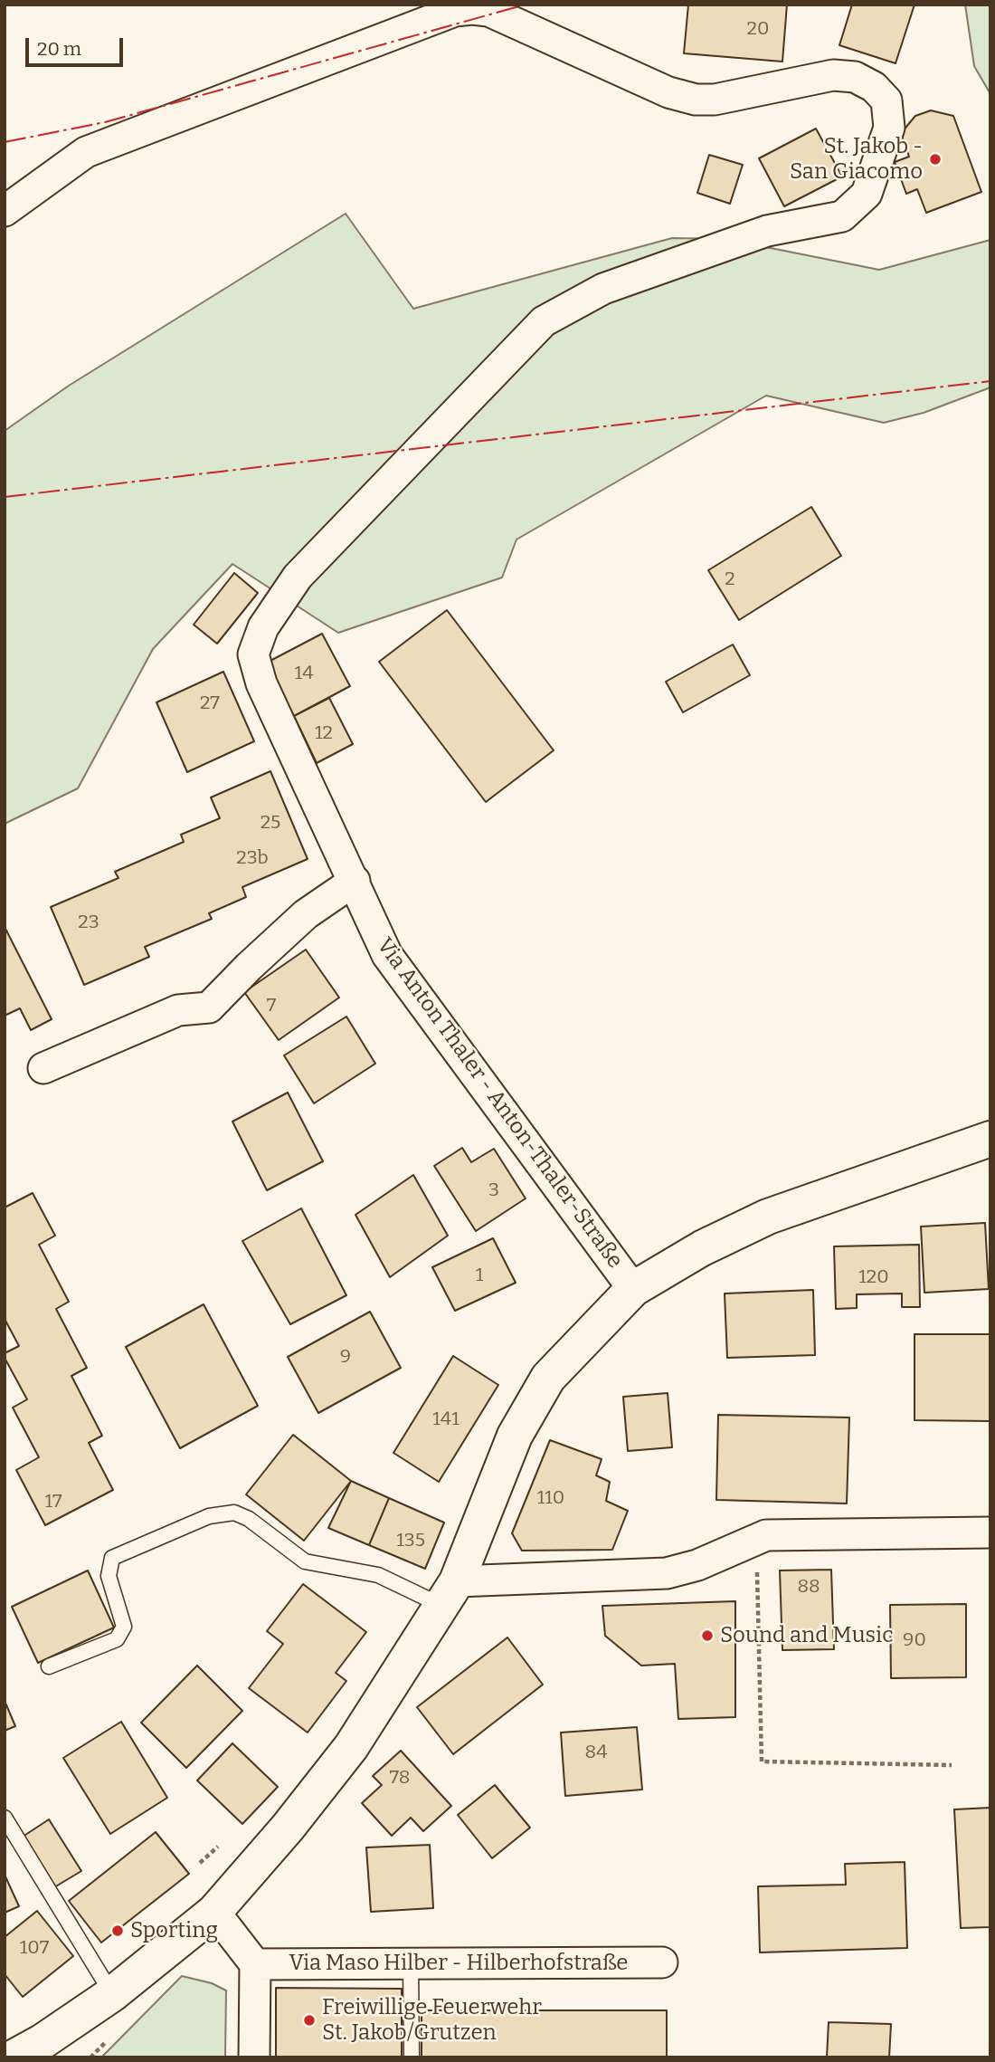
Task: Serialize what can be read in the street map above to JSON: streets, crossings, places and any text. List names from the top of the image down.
{
  "streets": {
    "street": ["Via Anton Thaler - Anton-Thaler-Straße", "Via Maso Hilber - Hilberhofstraße"]
  },
  "places": [
    "St. Jakob - San Giacomo",
    "Sound and Music",
    "Sporting",
    "Freiwillige Feuerwehr St. Jakob/Grutzen"
  ],
  "house_numbers": [
    "20",
    "2",
    "14",
    "27",
    "12",
    "25",
    "23b",
    "23",
    "7",
    "3",
    "1",
    "120",
    "9",
    "141",
    "110",
    "17",
    "135",
    "88",
    "90",
    "84",
    "78",
    "107"
  ],
  "scale_bar": "20 m"
}
